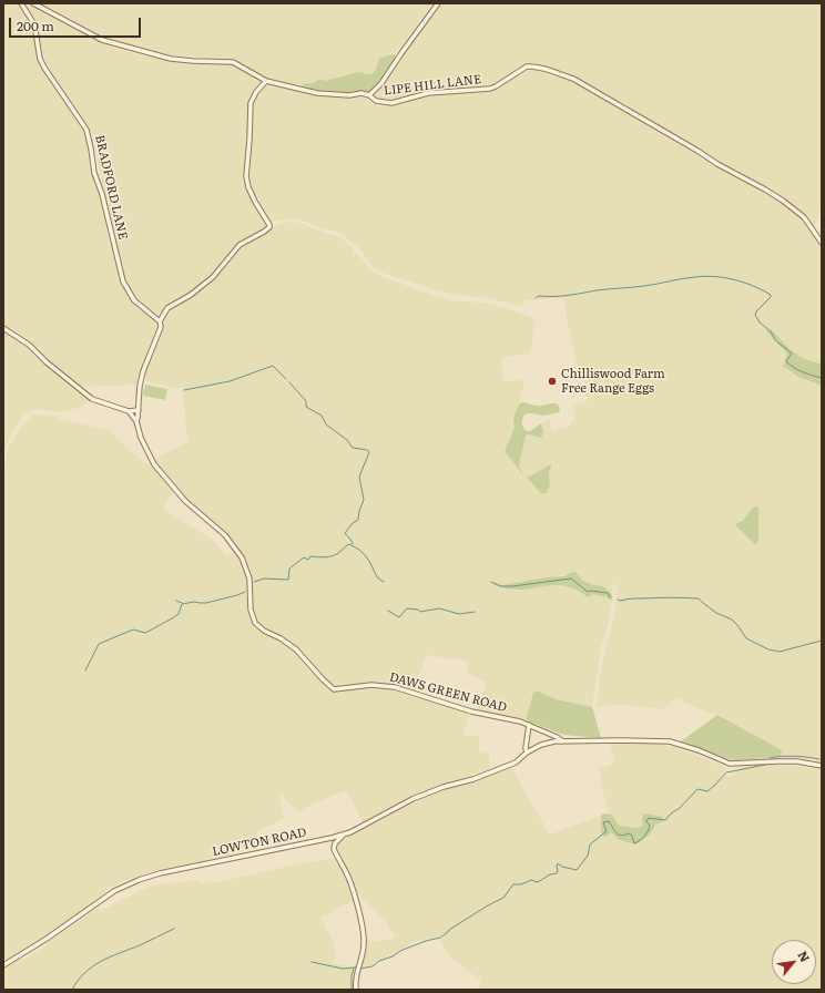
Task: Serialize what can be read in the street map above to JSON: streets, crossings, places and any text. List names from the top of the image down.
{
  "streets": {
    "street": [
      "LIPE HILL LANE",
      "BRADFORD LANE",
      "DAWS GREEN ROAD",
      "LOWTON ROAD"
    ]
  },
  "crossings": [
    ["DAWS GREEN ROAD", "LOWTON ROAD"]
  ],
  "places": ["Chilliswood Farm Free Range Eggs"],
  "scale_bar": "200 m",
  "north": "top right"
}
